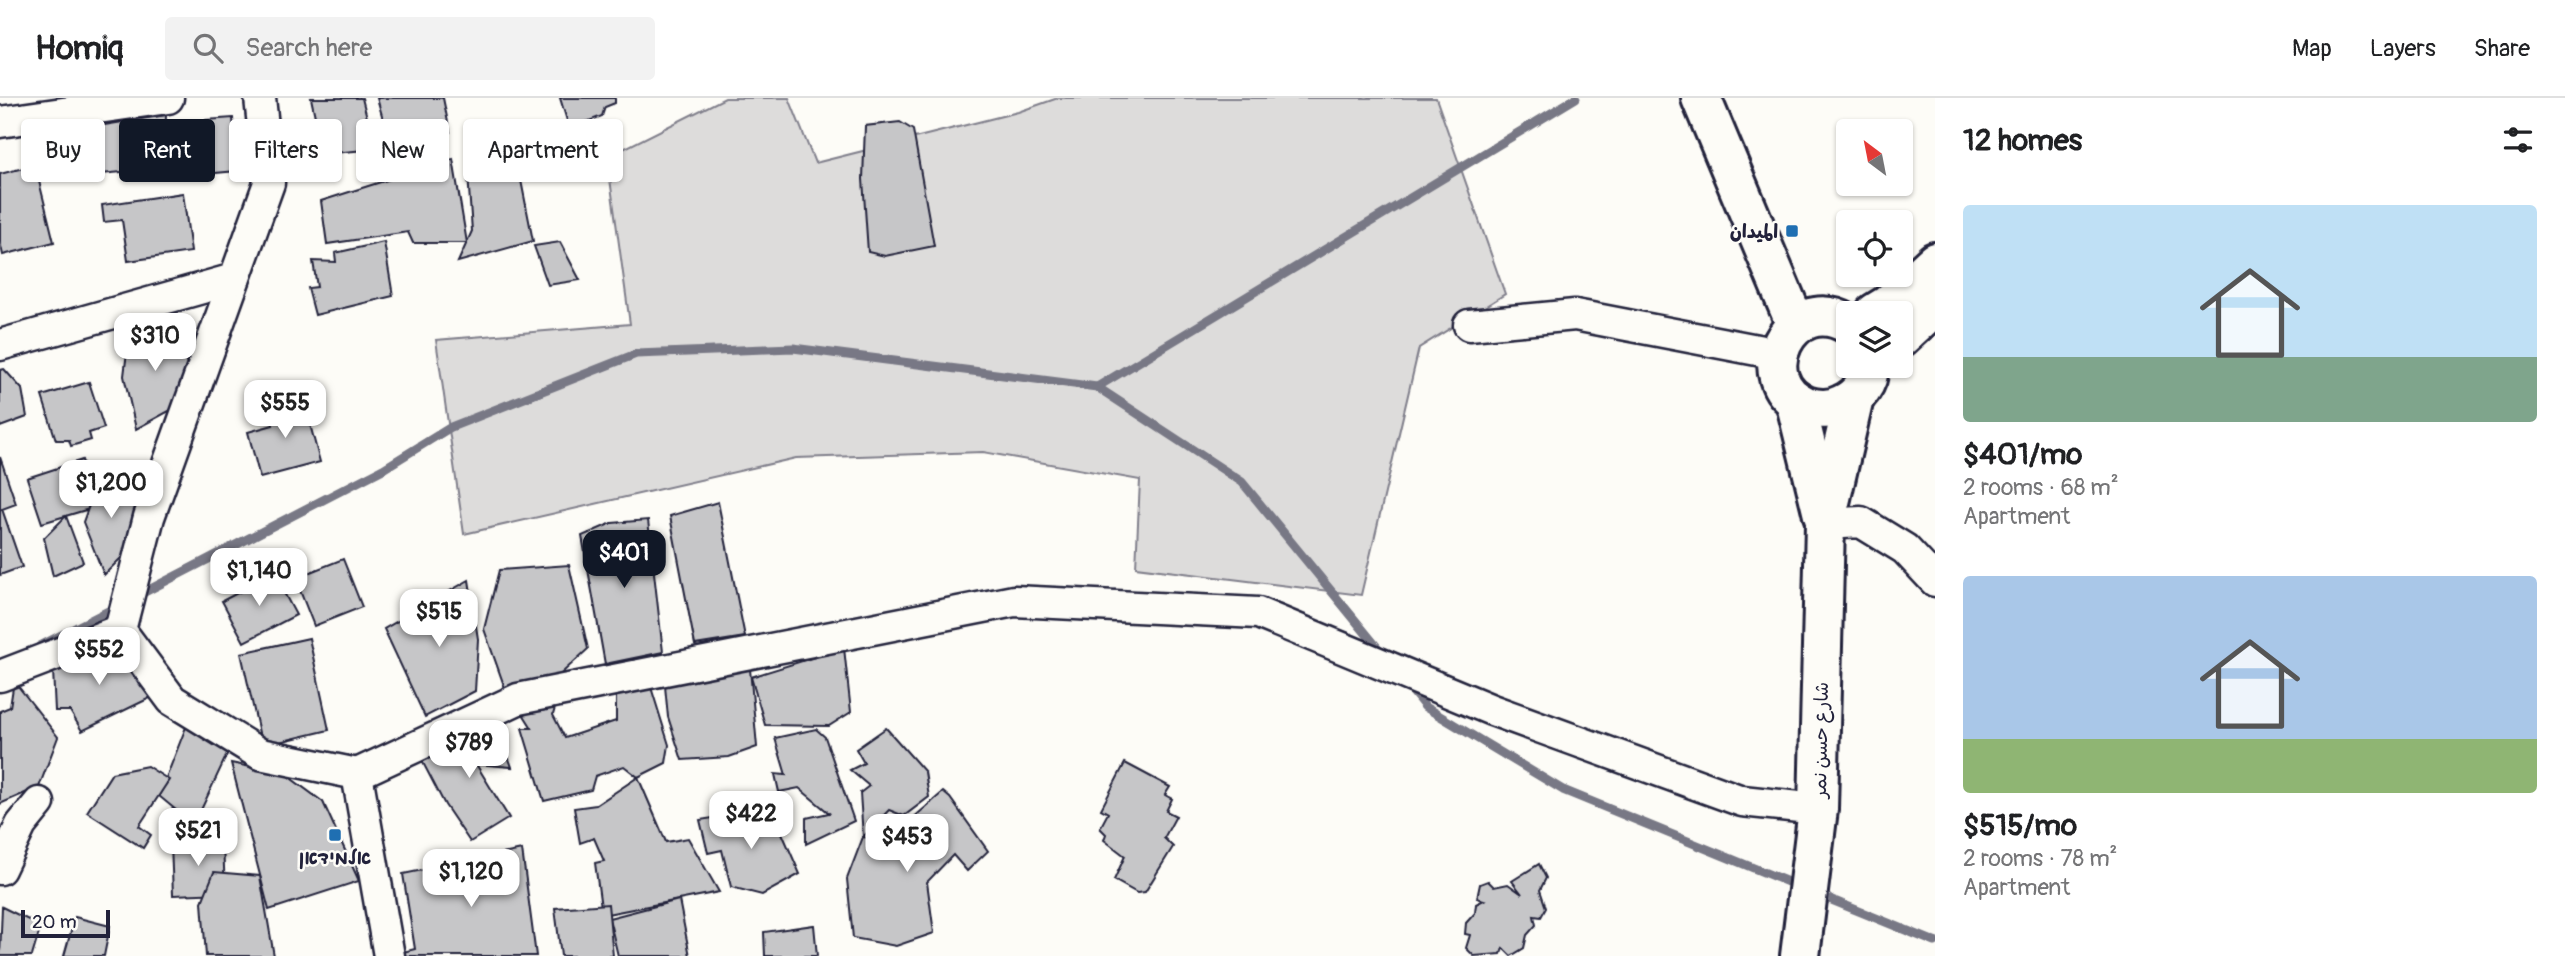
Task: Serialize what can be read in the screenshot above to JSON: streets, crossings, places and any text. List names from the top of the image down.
{
  "streets": {
    "main road": ["شارع حسن نمر"]
  },
  "places": {
    "transit": ["الميدان", "אלמידאן"]
  },
  "scale_bar": "20 m",
  "north": "top left",
  "page": {
    "header": "Homiq",
    "search": "Search here",
    "nav": ["Map", "Layers", "Share"],
    "heading": "12 homes",
    "chip": [
      "Buy",
      "Rent",
      "Filters",
      "New",
      "Apartment"
    ],
    "list": [
      {
        "name": "$401/mo",
        "note": "2 rooms · 68 m² · Apartment"
      },
      {
        "name": "$515/mo",
        "note": "2 rooms · 78 m² · Apartment"
      }
    ],
    "price": [
      "$310",
      "$555",
      "$1,200",
      "$401",
      "$1,140",
      "$515",
      "$552",
      "$789",
      "$422",
      "$521",
      "$453",
      "$1,120"
    ],
    "scale": "20 m"
  }
}
